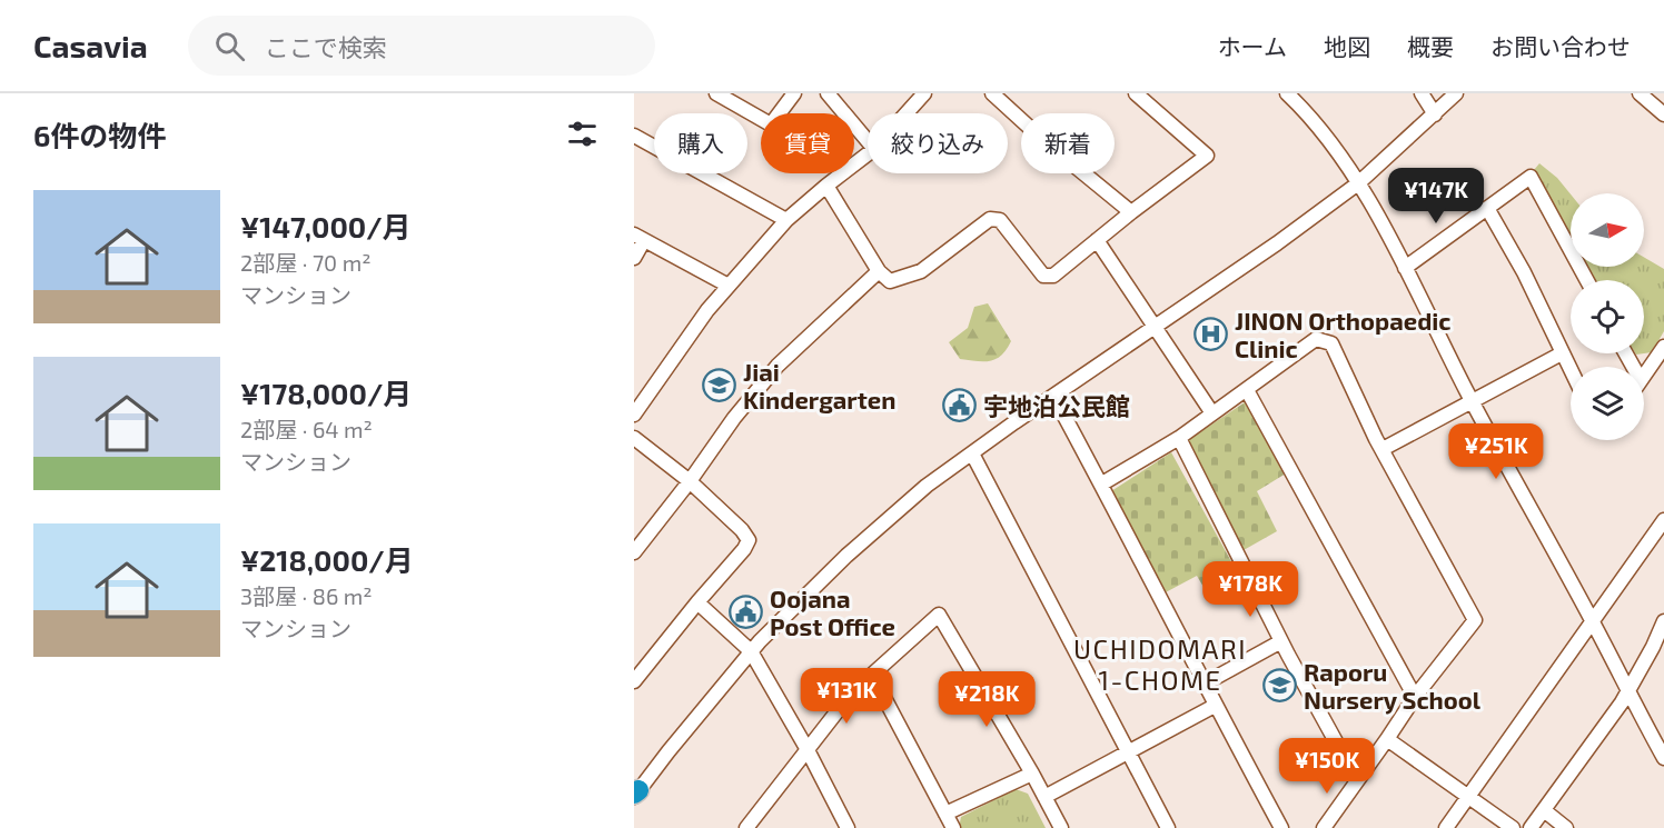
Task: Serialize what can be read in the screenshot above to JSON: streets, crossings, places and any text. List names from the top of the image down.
{
  "districts": ["UCHIDOMARI 1-CHOME"],
  "places": {
    "hospital": ["JINON Orthopaedic Clinic"],
    "school or university": ["Jiai Kindergarten", "Raporu Nursery School"],
    "public building": ["宇地泊公民館", "Oojana Post Office"]
  },
  "north": "right",
  "page": {
    "header": "Casavia",
    "search": "ここで検索",
    "nav": [
      "ホーム",
      "地図",
      "概要",
      "お問い合わせ"
    ],
    "heading": "6件の物件",
    "chip": [
      "購入",
      "賃貸",
      "絞り込み",
      "新着"
    ],
    "price": [
      "¥147K",
      "¥251K",
      "¥178K",
      "¥131K",
      "¥218K",
      "¥150K"
    ],
    "list": [
      {
        "name": "¥147,000/月",
        "note": "2部屋 · 70 m² · マンション"
      },
      {
        "name": "¥178,000/月",
        "note": "2部屋 · 64 m² · マンション"
      },
      {
        "name": "¥218,000/月",
        "note": "3部屋 · 86 m² · マンション"
      }
    ]
  }
}
